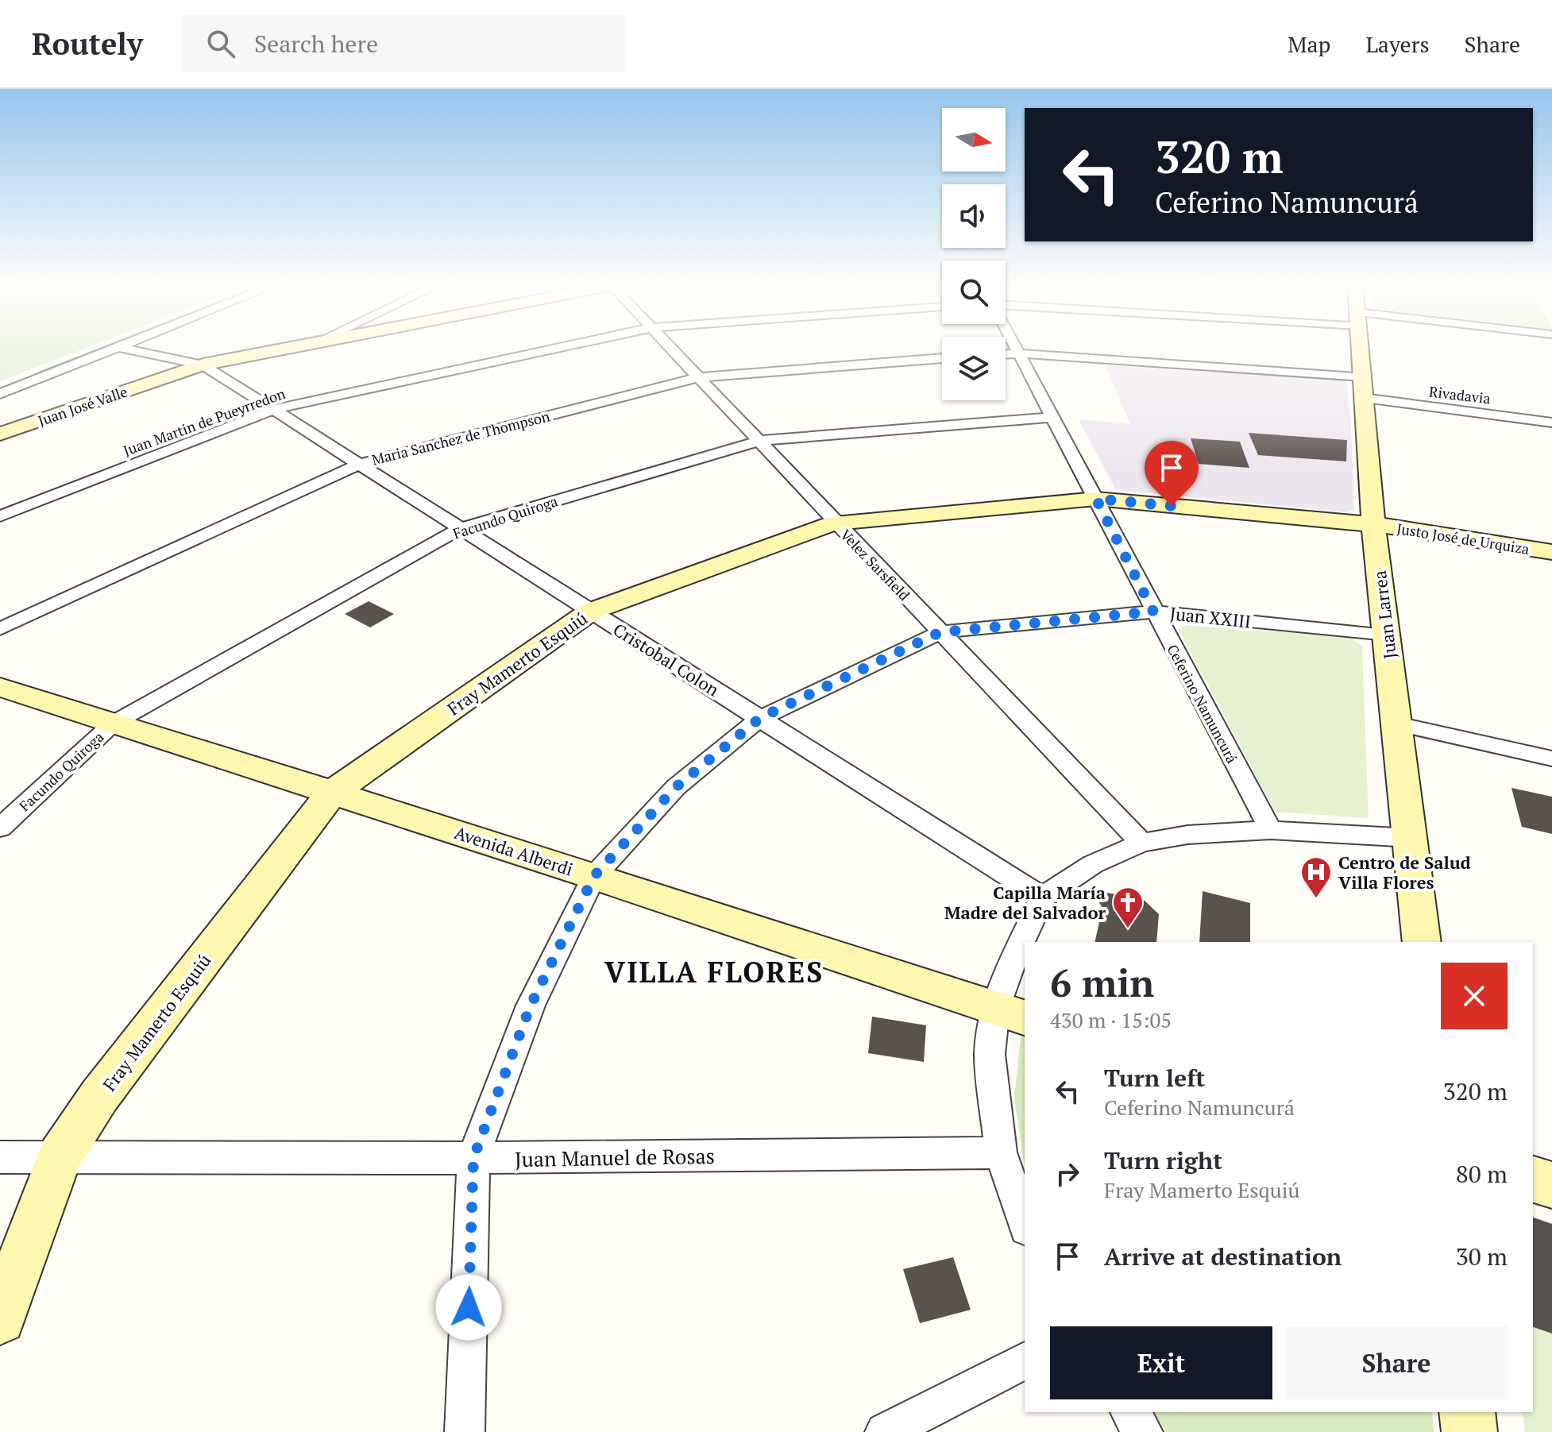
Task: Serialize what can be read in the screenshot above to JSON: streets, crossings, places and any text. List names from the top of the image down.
{
  "streets": {
    "street": [
      "Rivadavia",
      "Juan José Valle",
      "Juan Martin de Pueyrredon",
      "Maria Sanchez de Thompson",
      "Facundo Quiroga",
      "Justo José de Urquiza",
      "Velez Sarsfield",
      "Juan Larrea",
      "Juan XXIII",
      "Cristobal Colon",
      "Fray Mamerto Esquiú",
      "Ceferino Namuncurá",
      "Avenida Alberdi",
      "Juan Manuel de Rosas"
    ]
  },
  "crossings": [
    ["Rivadavia", "Juan Larrea"],
    ["Juan José Valle", "Cristobal Colon"],
    ["Juan Martin de Pueyrredon", "Cristobal Colon"],
    ["Maria Sanchez de Thompson", "Velez Sarsfield"],
    ["Maria Sanchez de Thompson", "Cristobal Colon"],
    ["Facundo Quiroga", "Velez Sarsfield"],
    ["Facundo Quiroga", "Cristobal Colon"],
    ["Facundo Quiroga", "Ceferino Namuncurá"],
    ["Facundo Quiroga", "Avenida Alberdi"],
    ["Justo José de Urquiza", "Juan Larrea"],
    ["Justo José de Urquiza", "Fray Mamerto Esquiú"],
    ["Velez Sarsfield", "Juan XXIII"],
    ["Velez Sarsfield", "Fray Mamerto Esquiú"],
    ["Juan Larrea", "Juan XXIII"],
    ["Juan Larrea", "Fray Mamerto Esquiú"],
    ["Juan XXIII", "Cristobal Colon"],
    ["Juan XXIII", "Ceferino Namuncurá"],
    ["Juan XXIII", "Avenida Alberdi"],
    ["Juan XXIII", "Juan Manuel de Rosas"],
    ["Cristobal Colon", "Fray Mamerto Esquiú"],
    ["Fray Mamerto Esquiú", "Ceferino Namuncurá"],
    ["Fray Mamerto Esquiú", "Avenida Alberdi"],
    ["Fray Mamerto Esquiú", "Juan Manuel de Rosas"]
  ],
  "districts": ["VILLA FLORES"],
  "places": {
    "hospital": ["Centro de Salud Villa Flores"],
    "church": ["Capilla María Madre del Salvador"]
  },
  "north": "right",
  "page": {
    "header": "Routely",
    "search": "Search here",
    "nav": ["Map", "Layers", "Share"],
    "turn": ["320 m", "Ceferino Namuncurá"],
    "heading": ["6 min", "430 m · 15:05"],
    "list": [
      {
        "name": "Turn left",
        "note": "Ceferino Namuncurá",
        "value": "320 m"
      },
      {
        "name": "Turn right",
        "note": "Fray Mamerto Esquiú",
        "value": "80 m"
      },
      {
        "name": "Arrive at destination",
        "value": "30 m"
      }
    ],
    "buttons": ["Exit", "Share"]
  }
}
